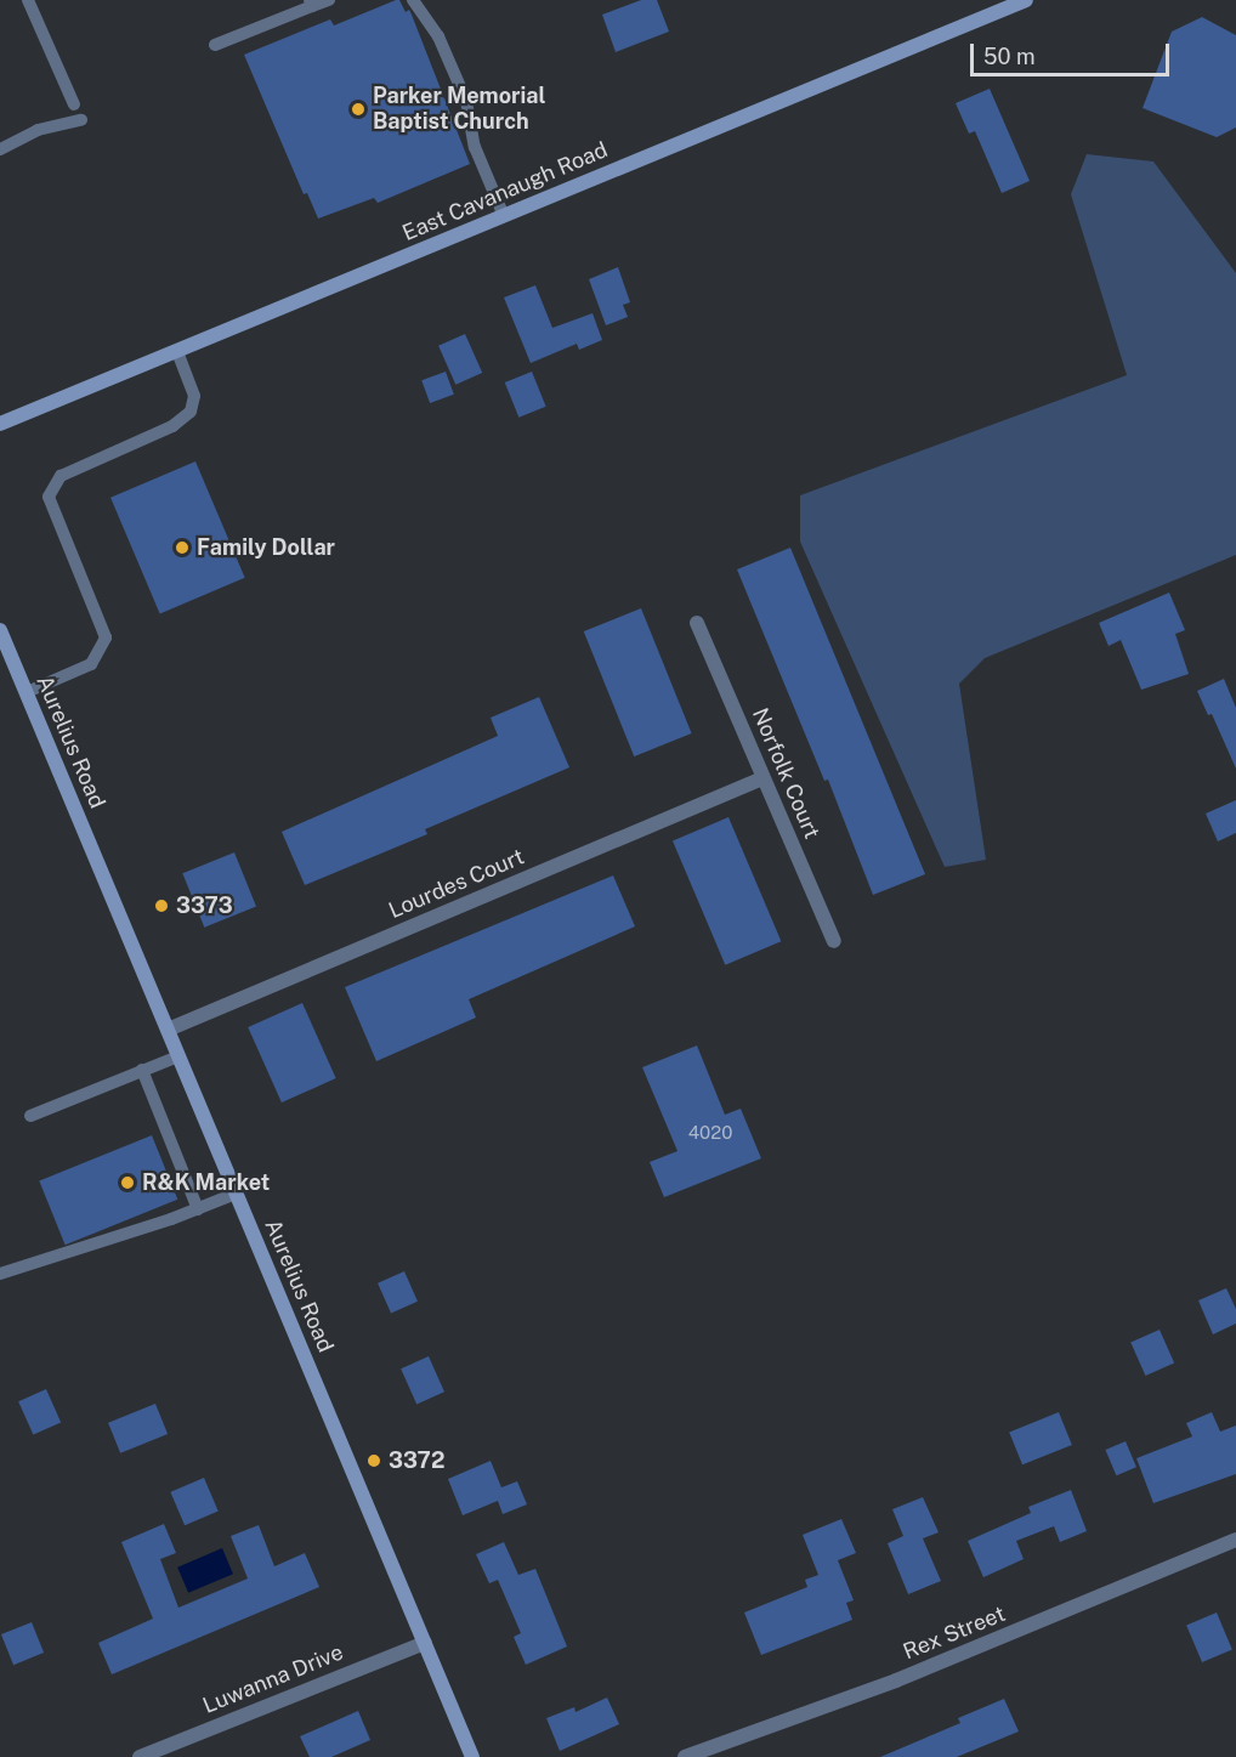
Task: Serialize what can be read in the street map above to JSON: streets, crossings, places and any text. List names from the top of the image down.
{
  "streets": {
    "street": [
      "East Cavanaugh Road",
      "Aurelius Road",
      "Norfolk Court",
      "Lourdes Court",
      "Rex Street",
      "Luwanna Drive"
    ]
  },
  "crossings": [
    ["Aurelius Road", "Lourdes Court"],
    ["Aurelius Road", "Luwanna Drive"],
    ["Norfolk Court", "Lourdes Court"]
  ],
  "places": [
    "Parker Memorial Baptist Church",
    "Family Dollar",
    "3373",
    "R&K Market",
    "3372"
  ],
  "house_numbers": ["4020"],
  "scale_bar": "50 m"
}
